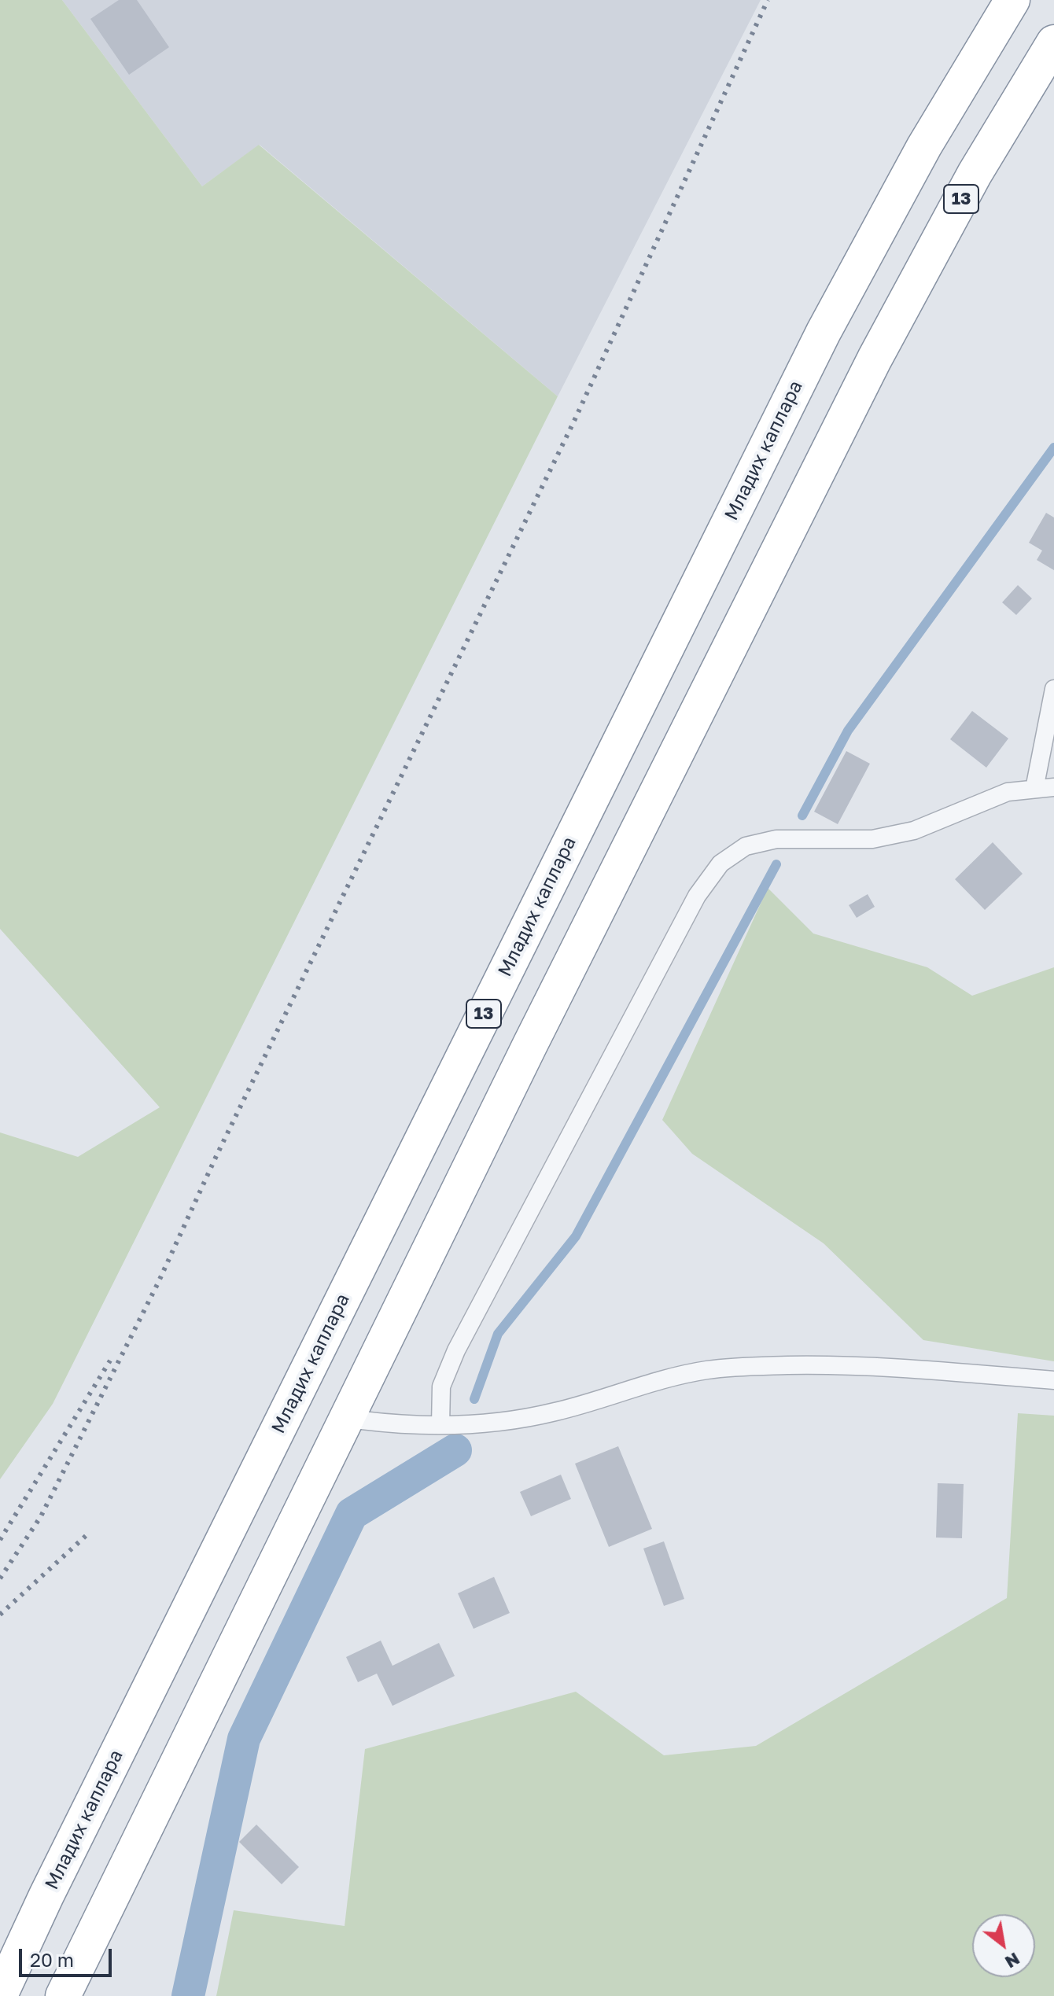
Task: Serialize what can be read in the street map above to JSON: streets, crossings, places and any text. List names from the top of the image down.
{
  "streets": {
    "highway": ["13", "Младих каплара"]
  },
  "scale_bar": "20 m",
  "north": "bottom right"
}
